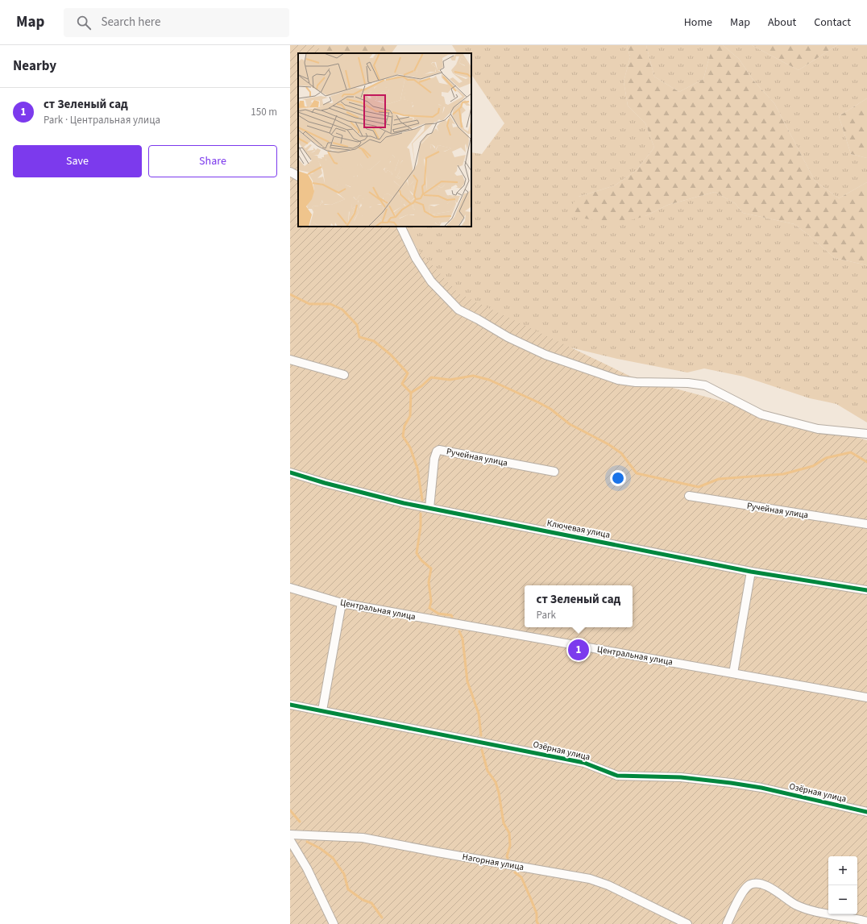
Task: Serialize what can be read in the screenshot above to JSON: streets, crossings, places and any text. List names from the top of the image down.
{
  "streets": {
    "street": [
      "Ручейная улица",
      "Ключевая улица",
      "Центральная улица",
      "Озёрная улица",
      "Нагорная улица"
    ]
  },
  "crossings": [
    ["Ручейная улица", "Ключевая улица"]
  ],
  "page": {
    "header": "Map",
    "search": "Search here",
    "nav": [
      "Home",
      "Map",
      "About",
      "Contact"
    ],
    "heading": "Nearby",
    "list": [
      {
        "mark": "1",
        "name": "ст Зеленый сад",
        "note": "Park · Центральная улица",
        "value": "150 m"
      }
    ],
    "buttons": ["Save", "Share"],
    "popup": ["ст Зеленый сад", "Park"],
    "pins": "1",
    "map_buttons": ["+", "−"]
  }
}
